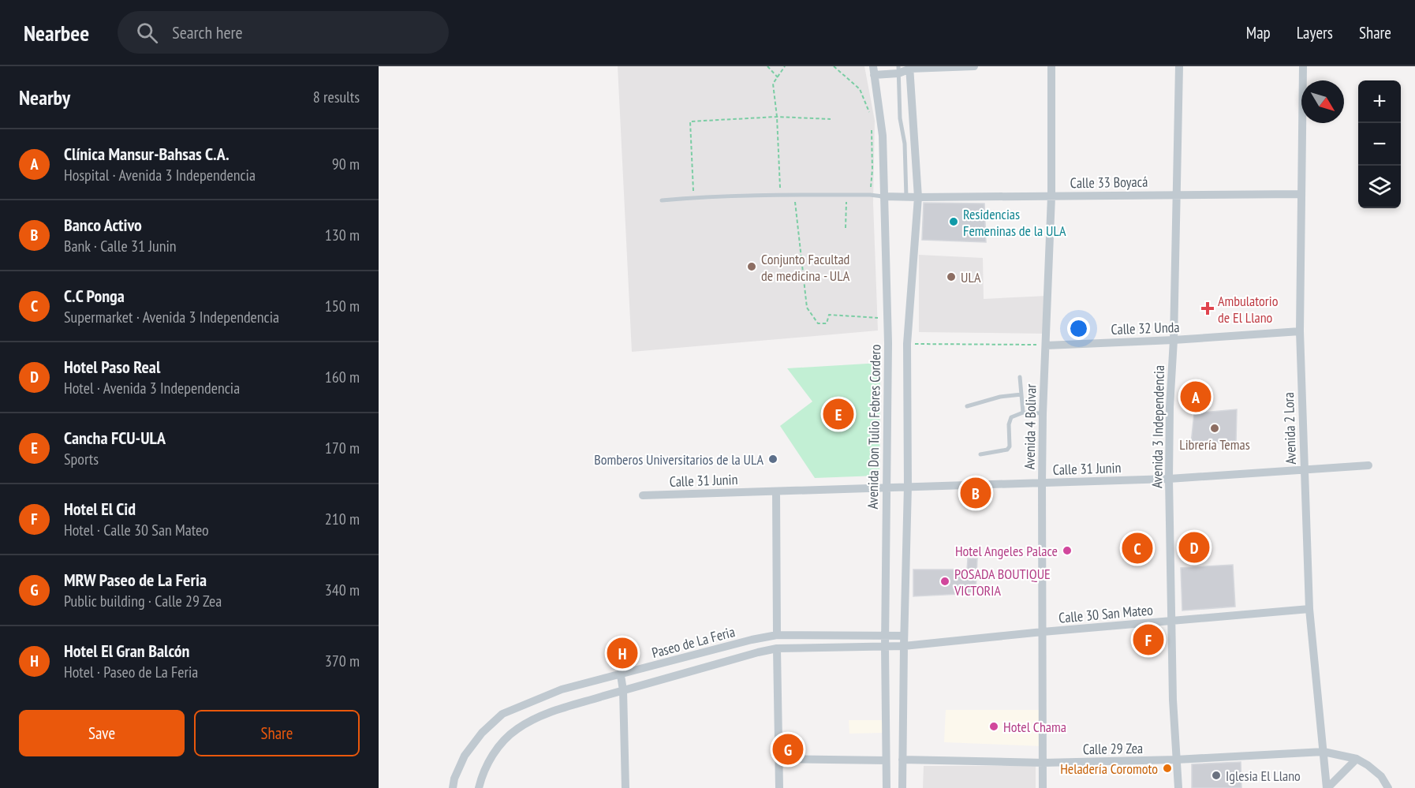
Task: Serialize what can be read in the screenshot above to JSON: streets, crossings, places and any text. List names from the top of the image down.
{
  "streets": {
    "street": [
      "Calle 33 Boyacá",
      "Calle 32 Unda",
      "Avenida Don Tulio Febres Cordero",
      "Avenida 4 Bolivar",
      "Avenida 3 Independencia",
      "Avenida 2 Lora",
      "Calle 31 Junin",
      "Calle 30 San Mateo",
      "Paseo de La Feria",
      "Calle 29 Zea"
    ]
  },
  "crossings": [
    ["Calle 33 Boyacá", "Avenida Don Tulio Febres Cordero"],
    ["Calle 33 Boyacá", "Avenida 4 Bolivar"],
    ["Calle 33 Boyacá", "Avenida 3 Independencia"],
    ["Calle 33 Boyacá", "Avenida 2 Lora"],
    ["Calle 32 Unda", "Avenida 4 Bolivar"],
    ["Calle 32 Unda", "Avenida 3 Independencia"],
    ["Calle 32 Unda", "Avenida 2 Lora"],
    ["Avenida Don Tulio Febres Cordero", "Calle 31 Junin"],
    ["Avenida Don Tulio Febres Cordero", "Calle 30 San Mateo"],
    ["Avenida Don Tulio Febres Cordero", "Paseo de La Feria"],
    ["Avenida 4 Bolivar", "Calle 31 Junin"],
    ["Avenida 4 Bolivar", "Calle 30 San Mateo"],
    ["Avenida 4 Bolivar", "Calle 29 Zea"],
    ["Avenida 3 Independencia", "Calle 31 Junin"],
    ["Avenida 3 Independencia", "Calle 30 San Mateo"],
    ["Avenida 3 Independencia", "Calle 29 Zea"],
    ["Avenida 2 Lora", "Calle 31 Junin"],
    ["Avenida 2 Lora", "Calle 30 San Mateo"],
    ["Avenida 2 Lora", "Calle 29 Zea"]
  ],
  "places": {
    "other": [
      "Residencias Femeninas de la ULA",
      "Conjunto Facultad de medicina - ULA",
      "ULA",
      "Librería Temas",
      "Bomberos Universitarios de la ULA",
      "Hotel Angeles Palace",
      "POSADA BOUTIQUE VICTORIA",
      "Hotel Chama",
      "Heladería Coromoto",
      "Iglesia El Llano"
    ],
    "health": ["Ambulatorio de El Llano"]
  },
  "north": "bottom right",
  "page": {
    "header": "Nearbee",
    "search": "Search here",
    "nav": ["Map", "Layers", "Share"],
    "heading": ["Nearby", "8 results"],
    "map_buttons": ["+", "−"],
    "list": [
      {
        "mark": "A",
        "name": "Clínica Mansur-Bahsas C.A.",
        "note": "Hospital · Avenida 3 Independencia",
        "value": "90 m"
      },
      {
        "mark": "B",
        "name": "Banco Activo",
        "note": "Bank · Calle 31 Junin",
        "value": "130 m"
      },
      {
        "mark": "C",
        "name": "C.C Ponga",
        "note": "Supermarket · Avenida 3 Independencia",
        "value": "150 m"
      },
      {
        "mark": "D",
        "name": "Hotel Paso Real",
        "note": "Hotel · Avenida 3 Independencia",
        "value": "160 m"
      },
      {
        "mark": "E",
        "name": "Cancha FCU-ULA",
        "note": "Sports",
        "value": "170 m"
      },
      {
        "mark": "F",
        "name": "Hotel El Cid",
        "note": "Hotel · Calle 30 San Mateo",
        "value": "210 m"
      },
      {
        "mark": "G",
        "name": "MRW Paseo de La Feria",
        "note": "Public building · Calle 29 Zea",
        "value": "340 m"
      },
      {
        "mark": "H",
        "name": "Hotel El Gran Balcón",
        "note": "Hotel · Paseo de La Feria",
        "value": "370 m"
      }
    ],
    "pins": [
      "A",
      "E",
      "B",
      "D",
      "C",
      "F",
      "H",
      "G"
    ],
    "buttons": ["Save", "Share"]
  }
}
